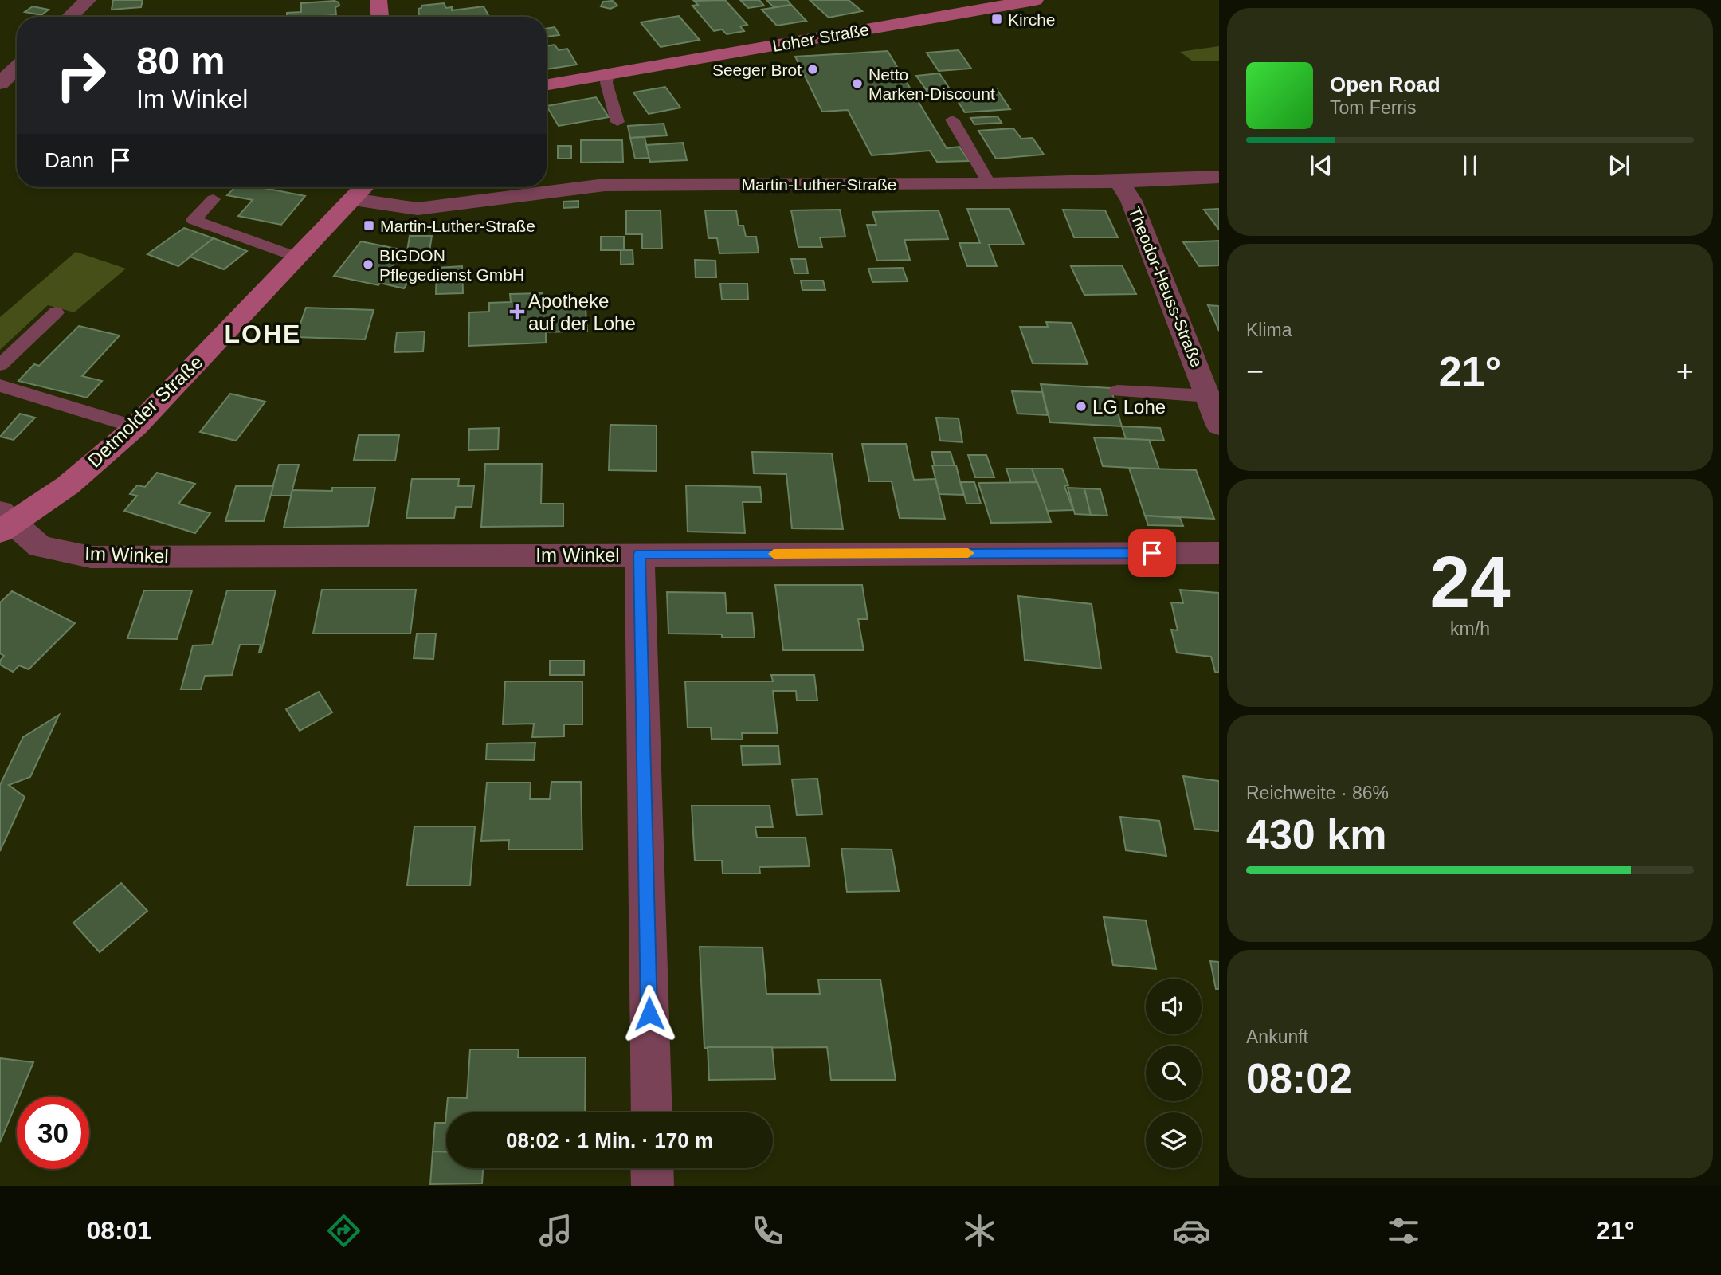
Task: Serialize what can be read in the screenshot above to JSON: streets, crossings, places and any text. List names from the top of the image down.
{
  "streets": {
    "street": [
      "Loher Straße",
      "Martin-Luther-Straße",
      "Theodor-Heuss-Straße",
      "Detmolder Straße",
      "Im Winkel"
    ]
  },
  "crossings": [
    ["Martin-Luther-Straße", "Theodor-Heuss-Straße"],
    ["Martin-Luther-Straße", "Detmolder Straße"],
    ["Detmolder Straße", "Im Winkel"]
  ],
  "districts": ["LOHE"],
  "places": {
    "transit": ["Kirche", "Martin-Luther-Straße"],
    "other": [
      "Seeger Brot",
      "Netto Marken-Discount",
      "BIGDON Pflegedienst GmbH",
      "LG Lohe"
    ],
    "health": ["Apotheke auf der Lohe"]
  },
  "page": {
    "turn": ["80 m", "Im Winkel"],
    "song": ["Open Road", "Tom Ferris"],
    "then": "Dann",
    "tile": [
      "Klima",
      ["24", "km/h"],
      ["Reichweite · 86%", "430 km"],
      ["Ankunft", "08:02"]
    ],
    "heat": ["−", "21°", "+"],
    "limit": "30",
    "trip": "08:02 · 1 Min. · 170 m",
    "tabs": ["08:01", "21°"]
  }
}
